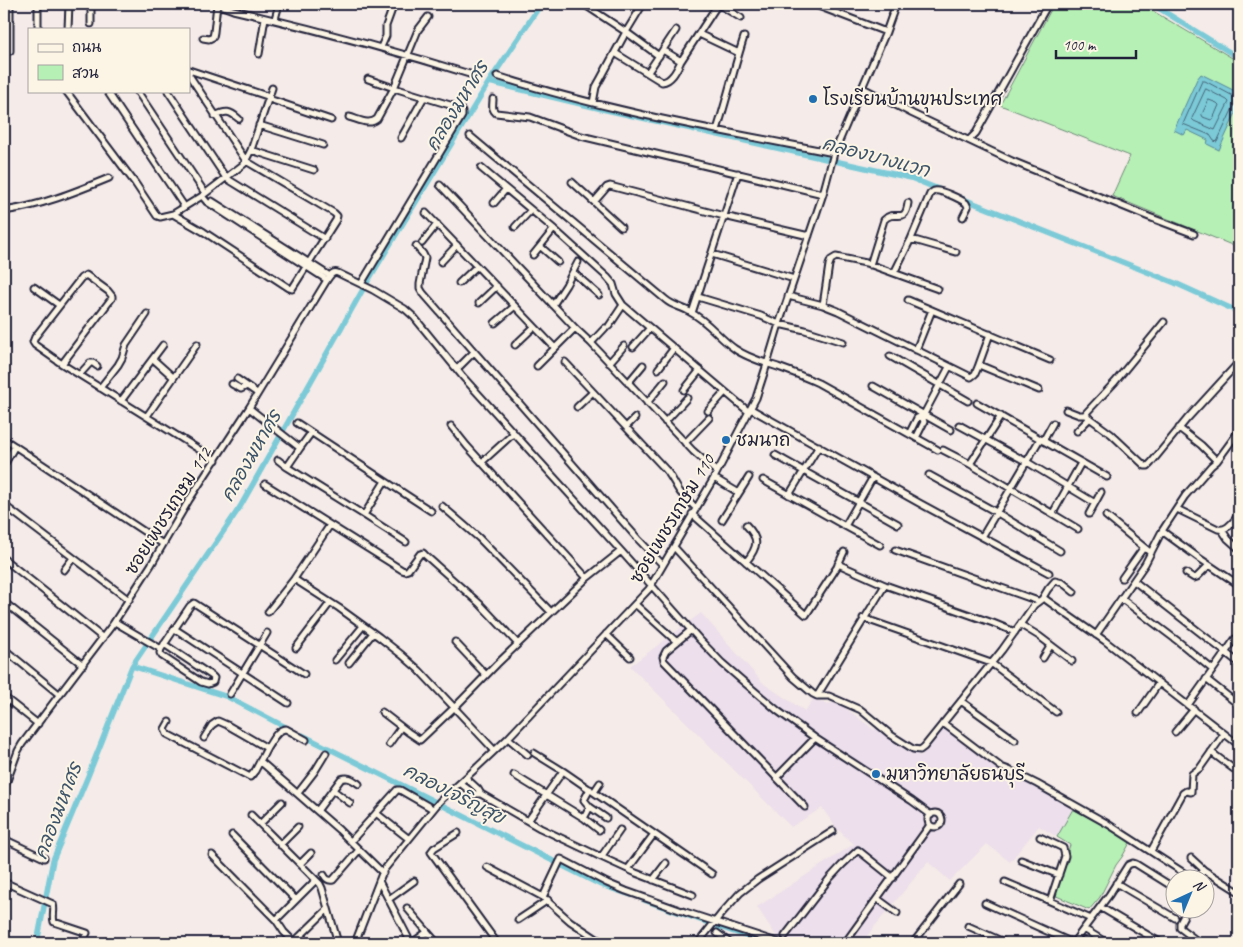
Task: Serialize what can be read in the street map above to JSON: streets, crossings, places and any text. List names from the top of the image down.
{
  "streets": {
    "street": ["ซอยเพชรเกษม 112", "ซอยเพชรเกษม 110"]
  },
  "water": ["คลองมหาศร", "คลองบางแวก", "คลองเจริญสุข"],
  "places": ["โรงเรียนบ้านขุนประเทศ", "ชมนาถ", "มหาวิทยาลัยธนบุรี"],
  "legend": ["ถนน", "สวน"],
  "scale_bar": "100 m",
  "north": "top right"
}
